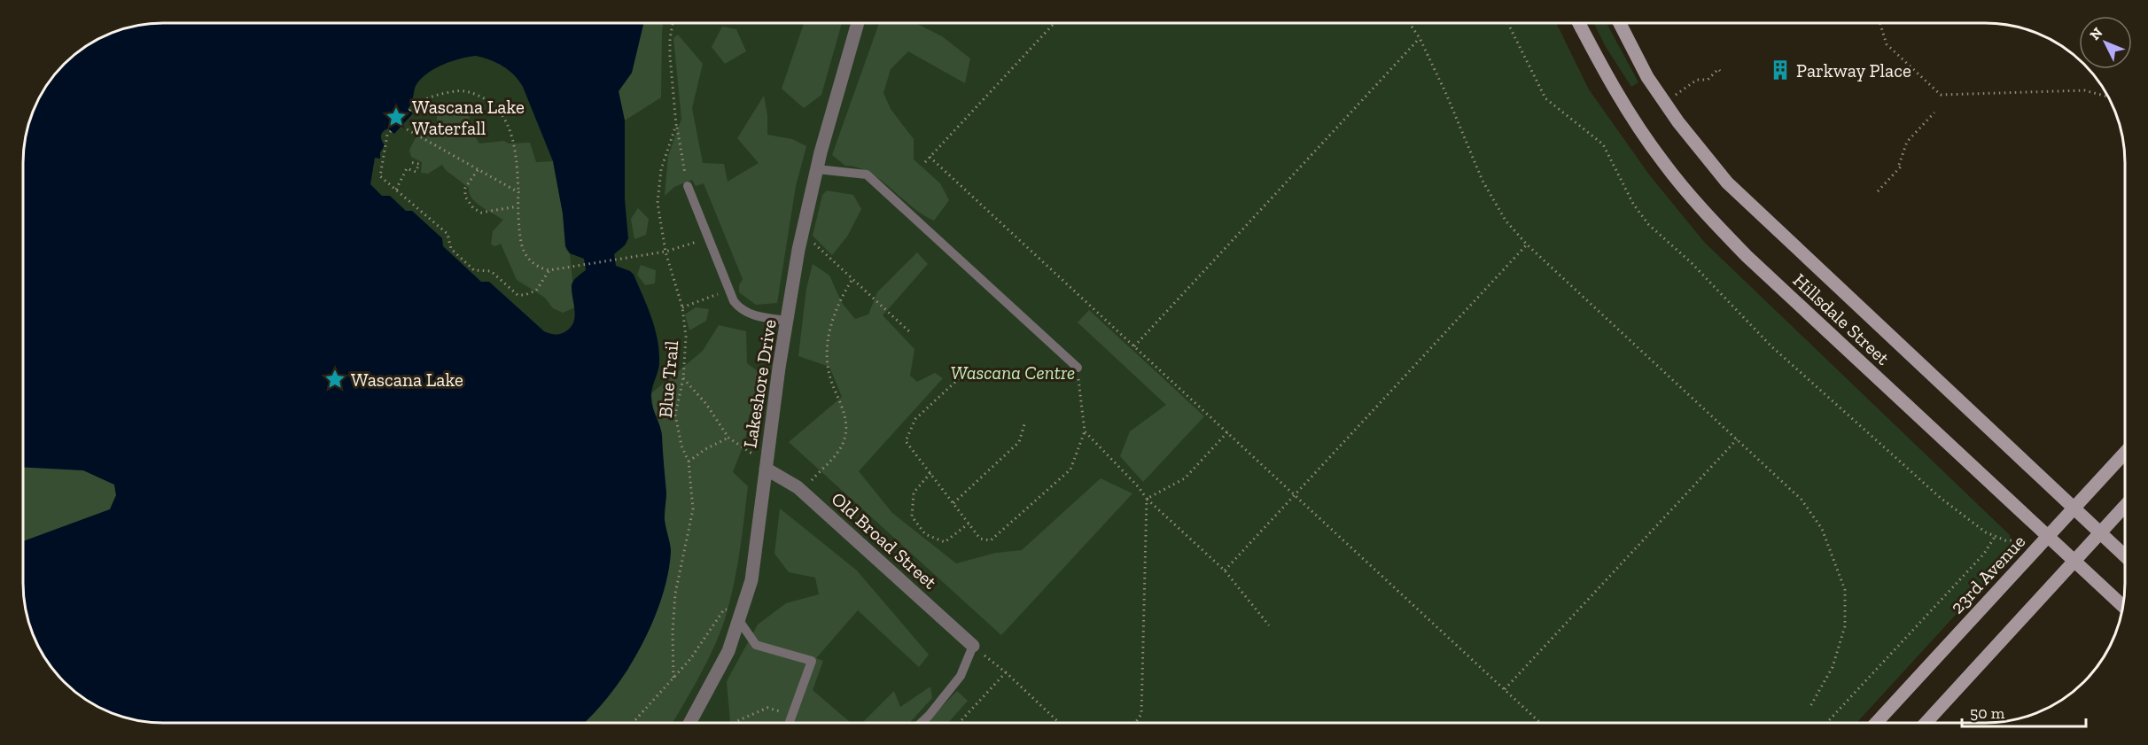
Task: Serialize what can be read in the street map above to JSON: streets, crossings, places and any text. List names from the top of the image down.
{
  "streets": {
    "street": [
      "Hillsdale Street",
      "Lakeshore Drive",
      "Old Broad Street",
      "23rd Avenue"
    ],
    "path": ["Blue Trail"]
  },
  "crossings": [
    ["Hillsdale Street", "23rd Avenue"],
    ["Lakeshore Drive", "Old Broad Street"]
  ],
  "parks": ["Wascana Centre"],
  "places": {
    "building": ["Parkway Place"],
    "place": ["Wascana Lake Waterfall", "Wascana Lake"]
  },
  "scale_bar": "50 m",
  "north": "top left"
}
